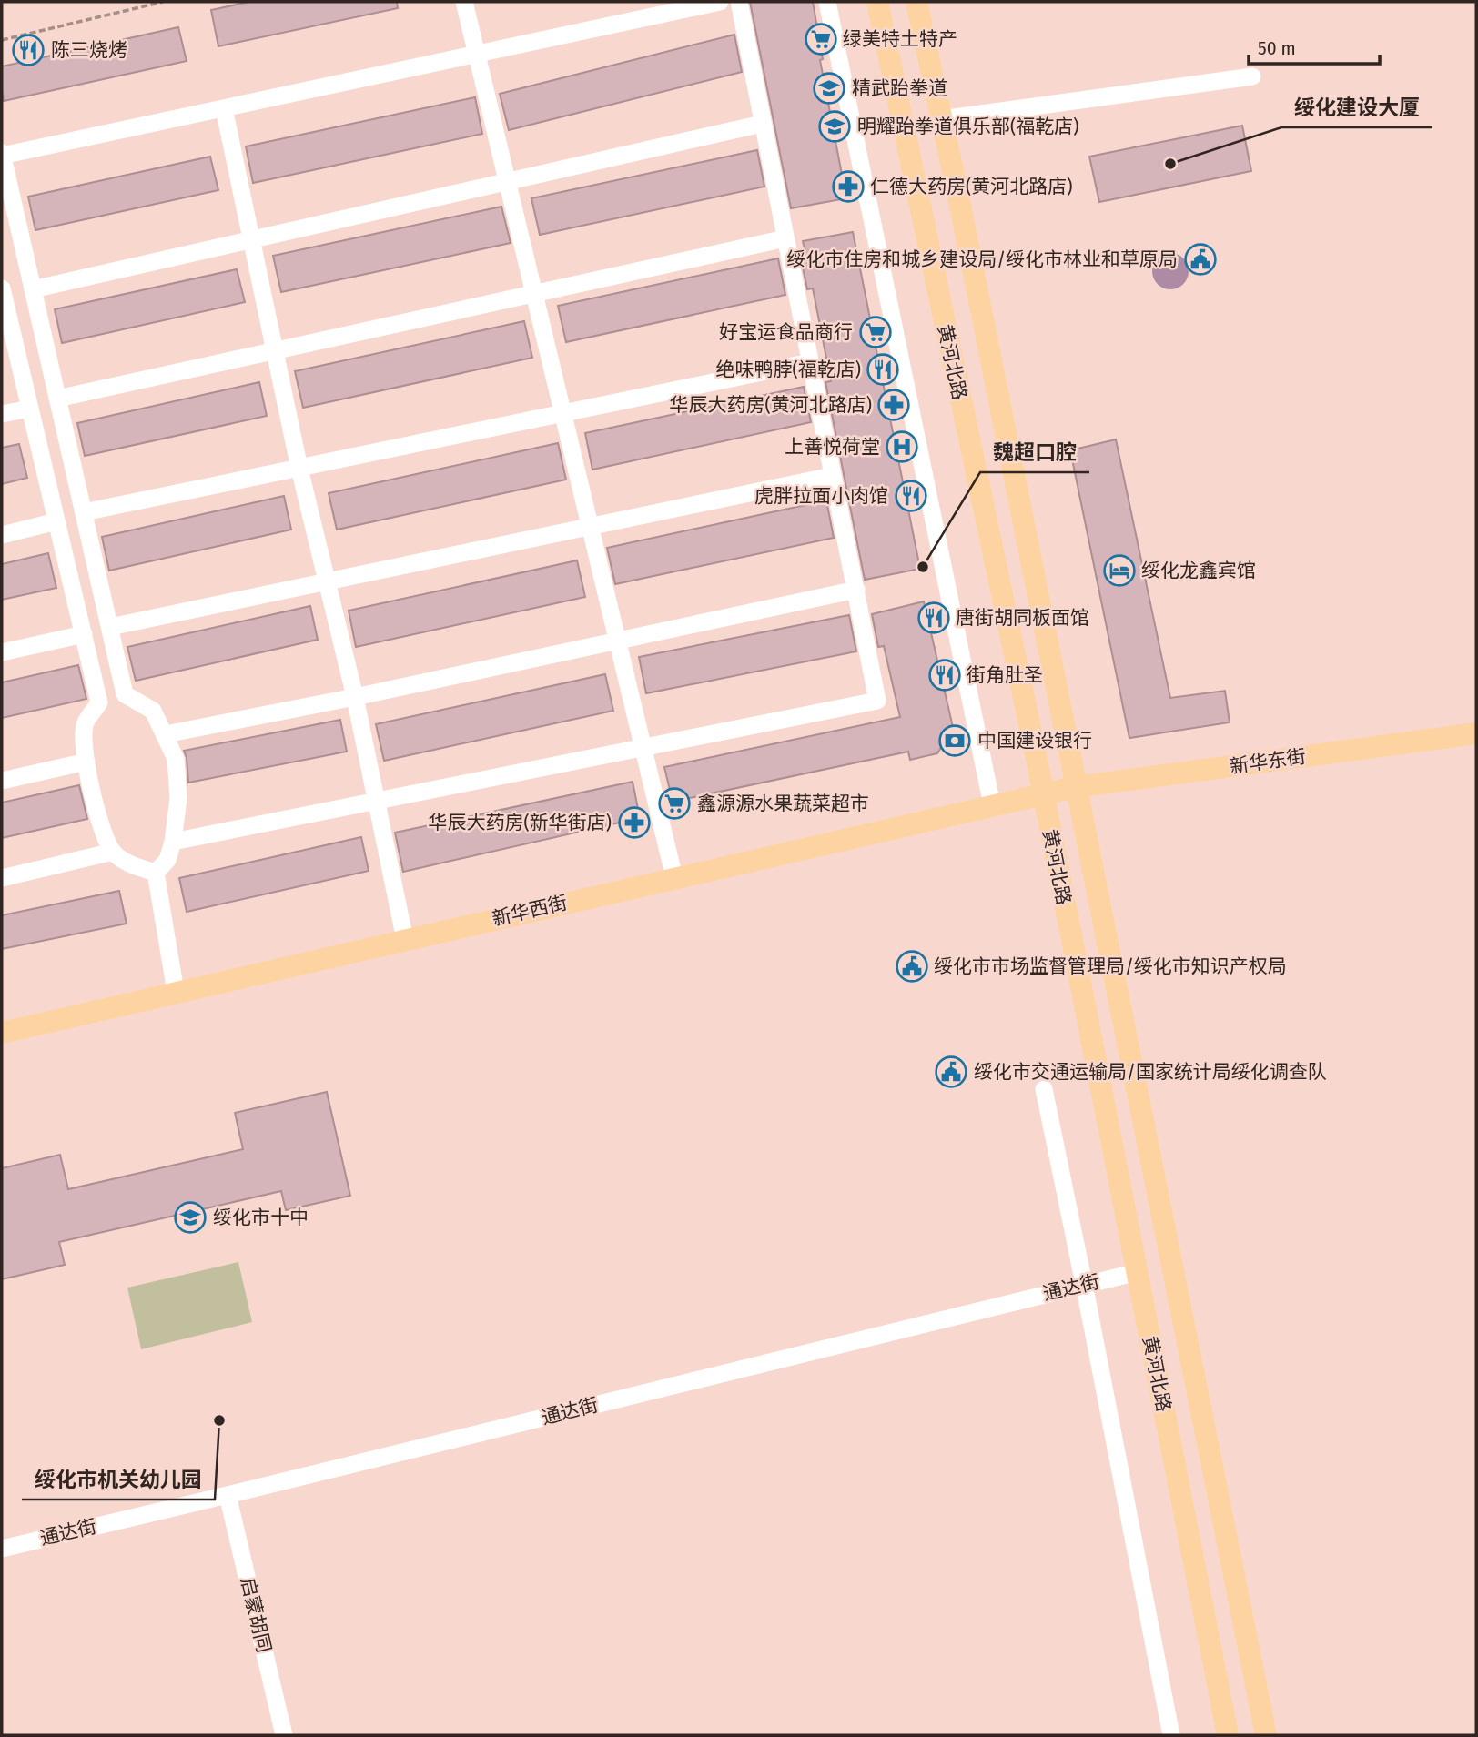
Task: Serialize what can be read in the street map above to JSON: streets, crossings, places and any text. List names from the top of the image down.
{
  "streets": {
    "main road": ["黄河北路", "新华东街", "新华西街"],
    "street": ["通达街", "启蒙胡同"]
  },
  "crossings": [
    ["黄河北路", "新华东街"],
    ["黄河北路", "新华西街"],
    ["黄河北路", "通达街"],
    ["新华东街", "新华西街"],
    ["通达街", "启蒙胡同"]
  ],
  "places": {
    "supermarket": ["绿美特土特产", "好宝运食品商行", "鑫源源水果蔬菜超市"],
    "restaurant": [
      "陈三烧烤",
      "绝味鸭脖(福乾店)",
      "虎胖拉面小肉馆",
      "唐街胡同板面馆",
      "街角肚圣"
    ],
    "school or university": ["精武跆拳道", "明耀跆拳道俱乐部(福乾店)", "绥化市十中"],
    "other": ["绥化建设大厦", "魏超口腔", "绥化市机关幼儿园"],
    "pharmacy": ["仁德大药房(黄河北路店)", "华辰大药房(黄河北路店)", "华辰大药房(新华街店)"],
    "public building": ["绥化市住房和城乡建设局/绥化市林业和草原局", "绥化市市场监督管理局/绥化市知识产权局", "绥化市交通运输局/国家统计局绥化调查队"],
    "hospital": ["上善悦荷堂"],
    "hotel": ["绥化龙鑫宾馆"],
    "bank": ["中国建设银行"]
  },
  "scale_bar": "50 m"
}
